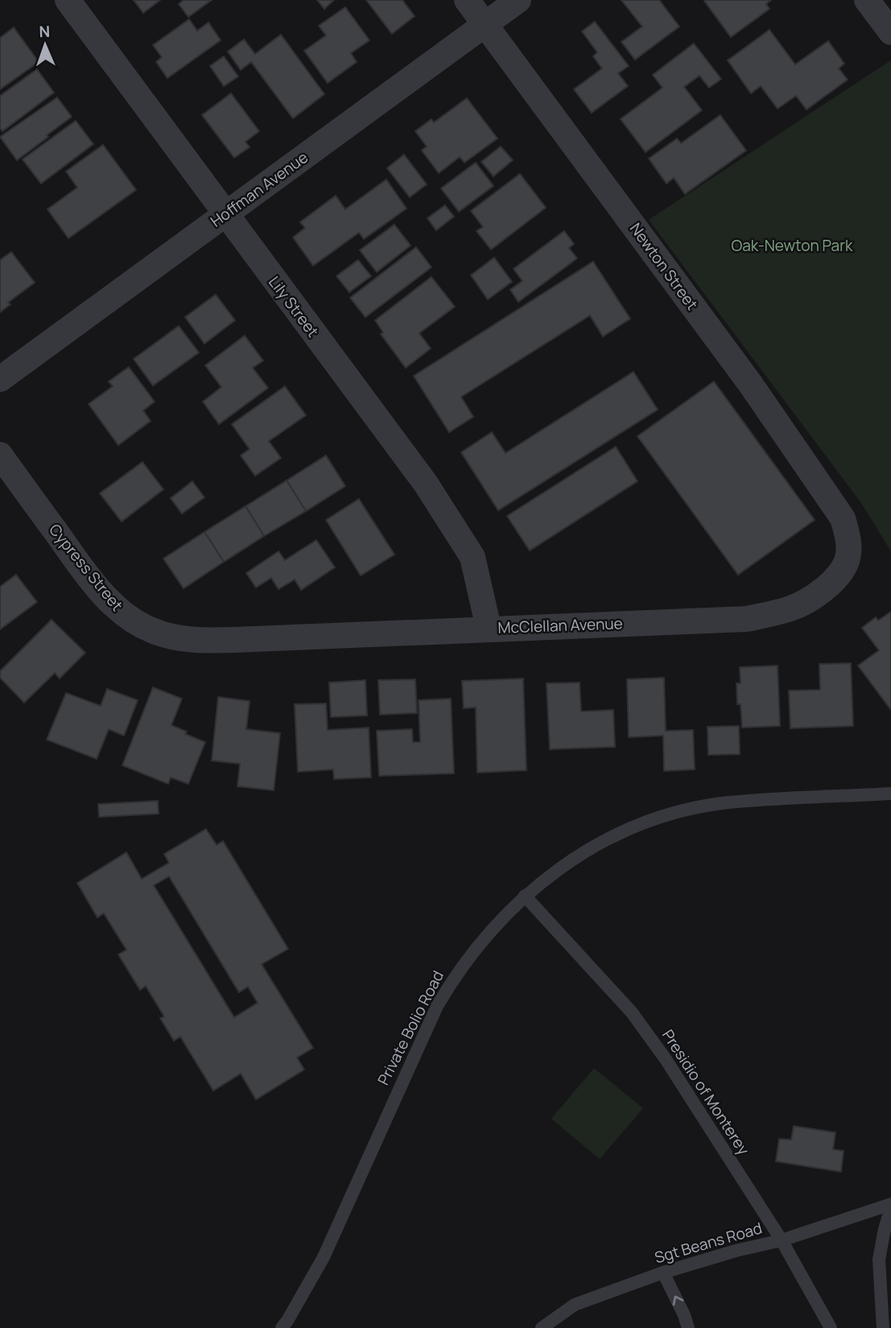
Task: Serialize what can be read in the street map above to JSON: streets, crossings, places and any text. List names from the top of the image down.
{
  "streets": {
    "street": [
      "Hoffman Avenue",
      "Newton Street",
      "Lily Street",
      "Cypress Street",
      "McClellan Avenue"
    ],
    "lane": ["Private Bolio Road", "Presidio of Monterey", "Sgt Beans Road"]
  },
  "crossings": [
    ["Hoffman Avenue", "Newton Street"],
    ["Hoffman Avenue", "Lily Street"],
    ["Newton Street", "McClellan Avenue"],
    ["Lily Street", "McClellan Avenue"],
    ["Cypress Street", "McClellan Avenue"],
    ["Private Bolio Road", "Presidio of Monterey"],
    ["Presidio of Monterey", "Sgt Beans Road"]
  ],
  "parks": ["Oak-Newton Park"],
  "north": "top"
}
